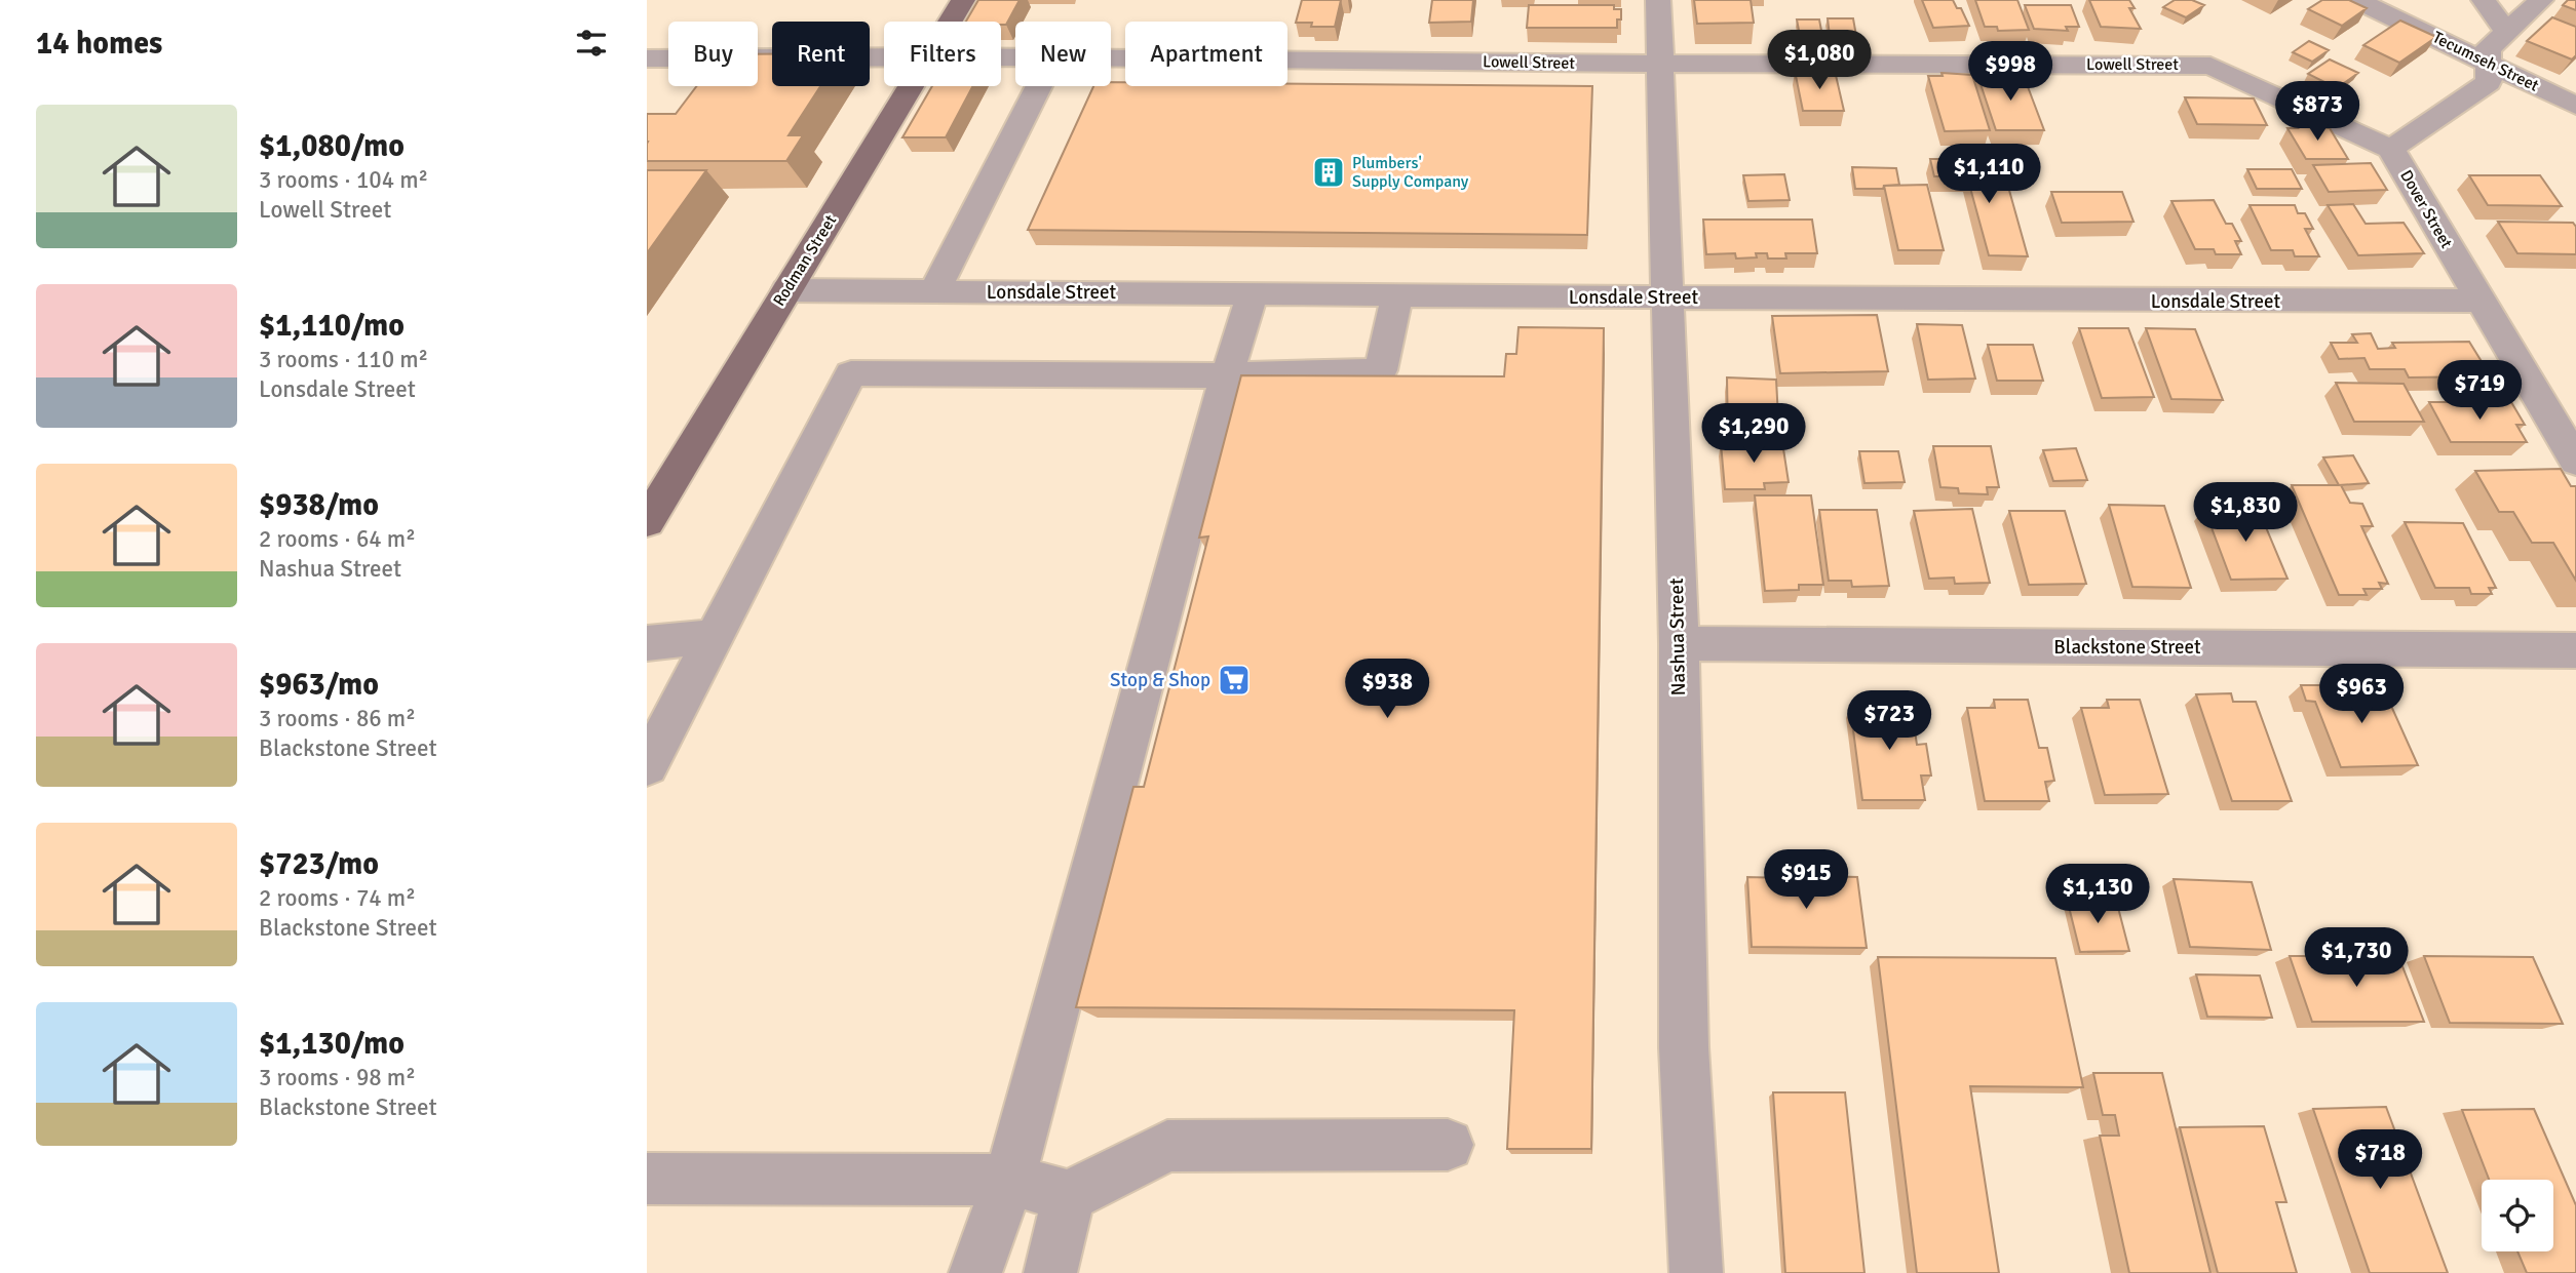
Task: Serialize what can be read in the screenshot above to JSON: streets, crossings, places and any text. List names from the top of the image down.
{
  "streets": {
    "main road": ["Rodman Street"],
    "street": [
      "Tecumseh Street",
      "Lowell Street",
      "Dover Street",
      "Lonsdale Street",
      "Nashua Street",
      "Blackstone Street"
    ]
  },
  "crossings": [
    ["Tecumseh Street", "Dover Street"],
    ["Lowell Street", "Dover Street"],
    ["Lowell Street", "Nashua Street"],
    ["Dover Street", "Lonsdale Street"],
    ["Rodman Street", "Lonsdale Street"],
    ["Lonsdale Street", "Nashua Street"],
    ["Nashua Street", "Blackstone Street"]
  ],
  "places": {
    "building": ["Plumbers' Supply Company"],
    "supermarket": ["Stop & Shop"]
  },
  "page": {
    "heading": "14 homes",
    "chip": [
      "Buy",
      "Rent",
      "Filters",
      "New",
      "Apartment"
    ],
    "price": [
      "$1,080",
      "$998",
      "$873",
      "$1,110",
      "$719",
      "$1,290",
      "$1,830",
      "$938",
      "$963",
      "$723",
      "$915",
      "$1,130",
      "$1,730",
      "$718"
    ],
    "list": [
      {
        "name": "$1,080/mo",
        "note": "3 rooms · 104 m² · Lowell Street"
      },
      {
        "name": "$1,110/mo",
        "note": "3 rooms · 110 m² · Lonsdale Street"
      },
      {
        "name": "$938/mo",
        "note": "2 rooms · 64 m² · Nashua Street"
      },
      {
        "name": "$963/mo",
        "note": "3 rooms · 86 m² · Blackstone Street"
      },
      {
        "name": "$723/mo",
        "note": "2 rooms · 74 m² · Blackstone Street"
      },
      {
        "name": "$1,130/mo",
        "note": "3 rooms · 98 m² · Blackstone Street"
      }
    ]
  }
}
